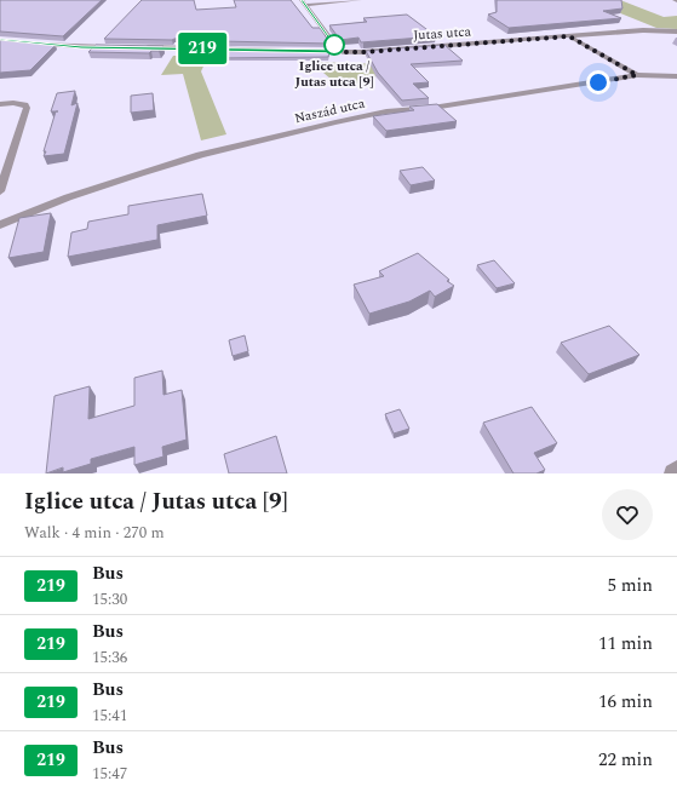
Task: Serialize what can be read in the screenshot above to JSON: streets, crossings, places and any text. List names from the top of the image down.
{
  "streets": {
    "street": ["Jutas utca", "Naszád utca"]
  },
  "places": ["Iglice utca / Jutas utca [9]"],
  "lines": ["bus line 219"],
  "page": {
    "on_map": "219",
    "heading": ["Iglice utca / Jutas utca [9]", "Walk · 4 min · 270 m"],
    "list": [
      {
        "mark": "219",
        "name": "Bus",
        "note": "15:30",
        "value": "5 min"
      },
      {
        "mark": "219",
        "name": "Bus",
        "note": "15:36",
        "value": "11 min"
      },
      {
        "mark": "219",
        "name": "Bus",
        "note": "15:41",
        "value": "16 min"
      },
      {
        "mark": "219",
        "name": "Bus",
        "note": "15:47",
        "value": "22 min"
      }
    ]
  }
}
